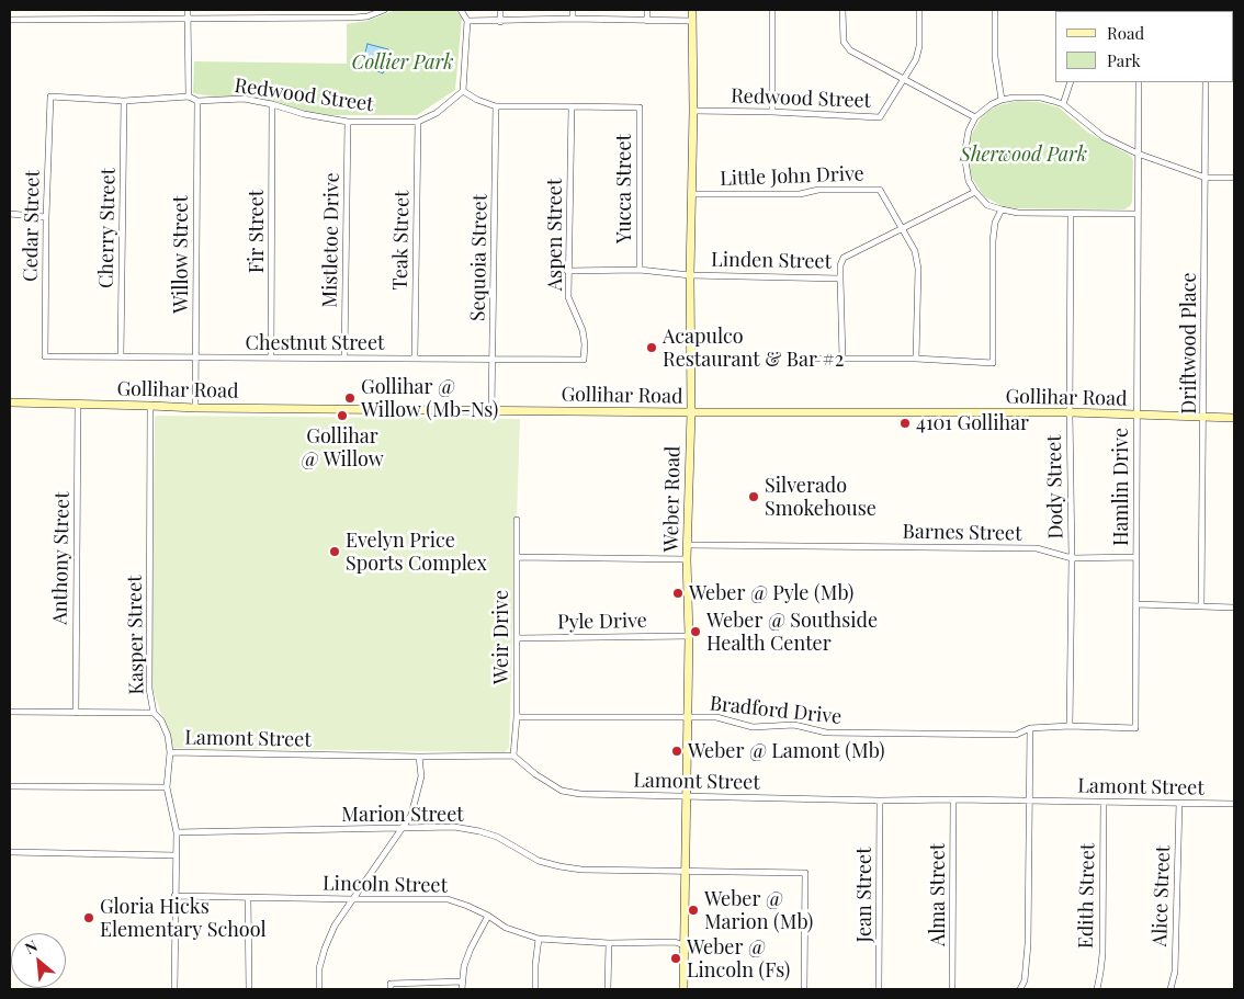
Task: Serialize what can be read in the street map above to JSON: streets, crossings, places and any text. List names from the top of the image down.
{
  "streets": {
    "main road": ["Gollihar Road", "Weber Road"],
    "street": [
      "Redwood Street",
      "Little John Drive",
      "Yucca Street",
      "Cedar Street",
      "Cherry Street",
      "Fir Street",
      "Aspen Street",
      "Mistletoe Drive",
      "Teak Street",
      "Willow Street",
      "Sequoia Street",
      "Linden Street",
      "Chestnut Street",
      "Driftwood Place",
      "Dody Street",
      "Hamlin Drive",
      "Barnes Street",
      "Anthony Street",
      "Pyle Drive",
      "Kasper Street",
      "Weir Drive",
      "Bradford Drive",
      "Lamont Street",
      "Marion Street",
      "Lincoln Street",
      "Jean Street",
      "Alma Street",
      "Edith Street",
      "Alice Street"
    ]
  },
  "crossings": [
    ["Redwood Street", "Fir Street"],
    ["Redwood Street", "Mistletoe Drive"],
    ["Redwood Street", "Teak Street"],
    ["Redwood Street", "Willow Street"],
    ["Redwood Street", "Weber Road"],
    ["Little John Drive", "Linden Street"],
    ["Little John Drive", "Weber Road"],
    ["Yucca Street", "Aspen Street"],
    ["Yucca Street", "Linden Street"],
    ["Cedar Street", "Cherry Street"],
    ["Cedar Street", "Chestnut Street"],
    ["Cherry Street", "Chestnut Street"],
    ["Fir Street", "Chestnut Street"],
    ["Aspen Street", "Linden Street"],
    ["Aspen Street", "Chestnut Street"],
    ["Mistletoe Drive", "Chestnut Street"],
    ["Teak Street", "Chestnut Street"],
    ["Willow Street", "Chestnut Street"],
    ["Willow Street", "Gollihar Road"],
    ["Sequoia Street", "Chestnut Street"],
    ["Sequoia Street", "Gollihar Road"],
    ["Linden Street", "Weber Road"],
    ["Driftwood Place", "Gollihar Road"],
    ["Gollihar Road", "Dody Street"],
    ["Gollihar Road", "Hamlin Drive"],
    ["Gollihar Road", "Weber Road"],
    ["Gollihar Road", "Anthony Street"],
    ["Gollihar Road", "Kasper Street"],
    ["Dody Street", "Barnes Street"],
    ["Dody Street", "Bradford Drive"],
    ["Hamlin Drive", "Barnes Street"],
    ["Hamlin Drive", "Bradford Drive"],
    ["Weber Road", "Barnes Street"],
    ["Weber Road", "Pyle Drive"],
    ["Weber Road", "Bradford Drive"],
    ["Weber Road", "Lamont Street"],
    ["Weber Road", "Marion Street"],
    ["Weber Road", "Lincoln Street"],
    ["Pyle Drive", "Weir Drive"],
    ["Kasper Street", "Lamont Street"],
    ["Kasper Street", "Marion Street"],
    ["Kasper Street", "Lincoln Street"],
    ["Weir Drive", "Bradford Drive"],
    ["Weir Drive", "Lamont Street"],
    ["Lamont Street", "Jean Street"],
    ["Lamont Street", "Alma Street"],
    ["Lamont Street", "Edith Street"],
    ["Lamont Street", "Alice Street"]
  ],
  "parks": ["Collier Park", "Sherwood Park"],
  "places": [
    "Acapulco Restaurant & Bar #2",
    "Gollihar @ Willow (Mb-Ns)",
    "Gollihar @ Willow",
    "4101 Gollihar",
    "Silverado Smokehouse",
    "Evelyn Price Sports Complex",
    "Weber @ Pyle (Mb)",
    "Weber @ Southside Health Center",
    "Weber @ Lamont (Mb)",
    "Weber @ Marion (Mb)",
    "Gloria Hicks Elementary School",
    "Weber @ Lincoln (Fs)"
  ],
  "legend": ["Road", "Park"],
  "north": "top left"
}
